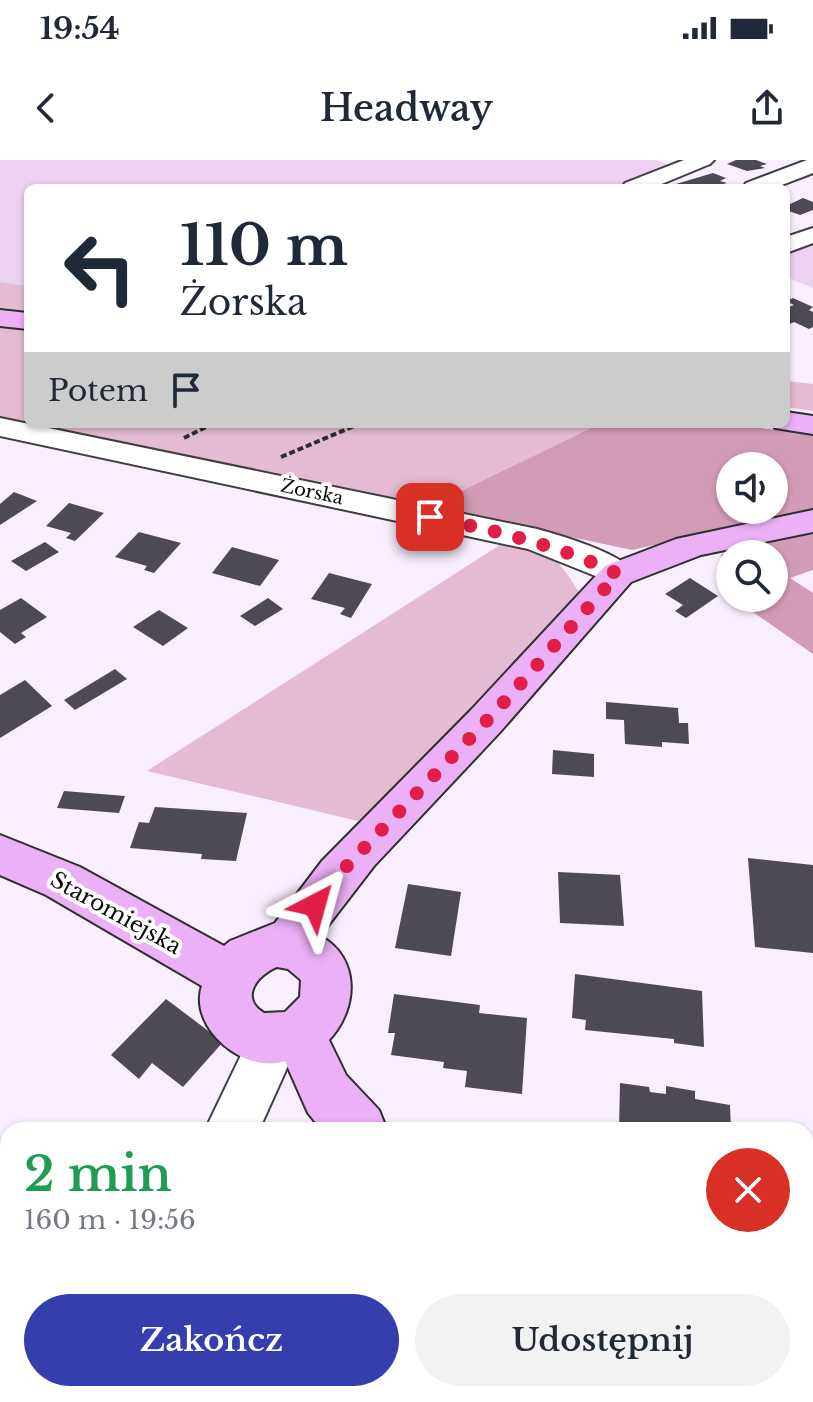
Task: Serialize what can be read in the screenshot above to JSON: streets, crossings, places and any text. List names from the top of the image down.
{
  "streets": {
    "street": ["Żorska", "Staromiejska"]
  },
  "page": {
    "status": "19:54",
    "header": "Headway",
    "turn": ["110 m", "Żorska"],
    "then": "Potem",
    "heading": ["2 min", "160 m · 19:56"],
    "buttons": ["Zakończ", "Udostępnij"]
  }
}
